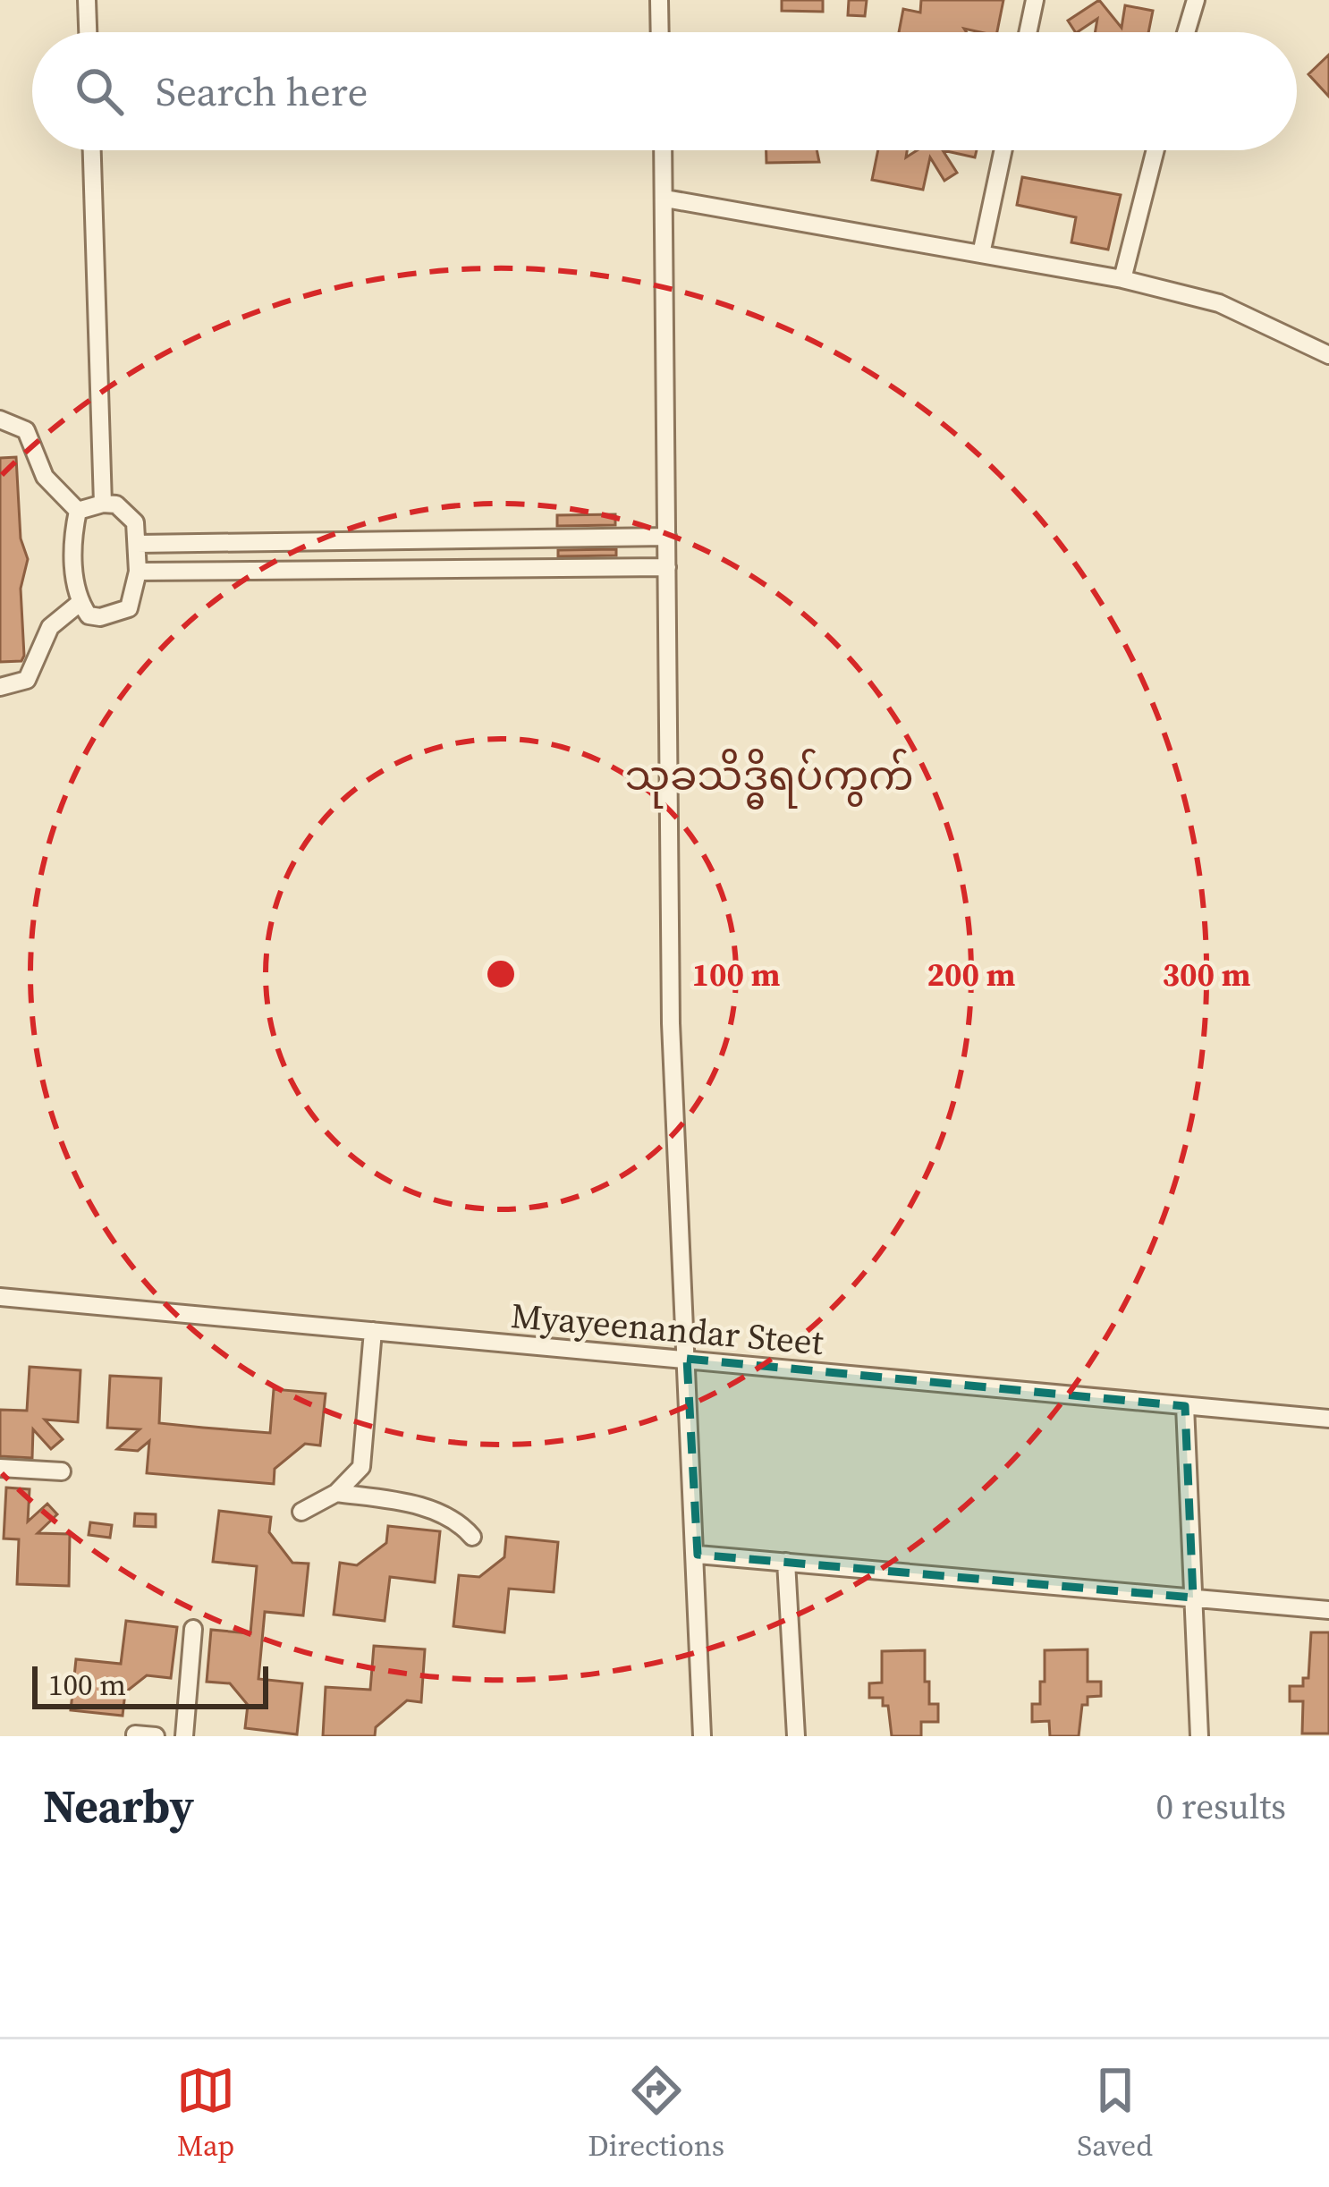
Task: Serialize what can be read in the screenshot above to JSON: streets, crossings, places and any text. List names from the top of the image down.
{
  "streets": {
    "street": ["Myayeenandar Steet"]
  },
  "districts": ["သုခသိဒ္ဓိရပ်ကွက်"],
  "scale_bar": "100 m",
  "page": {
    "search": "Search here",
    "scale": "100 m",
    "heading": ["Nearby", "0 results"],
    "nav": ["Map", "Directions", "Saved"]
  },
  "rings": ["100 m", "200 m", "300 m"]
}
